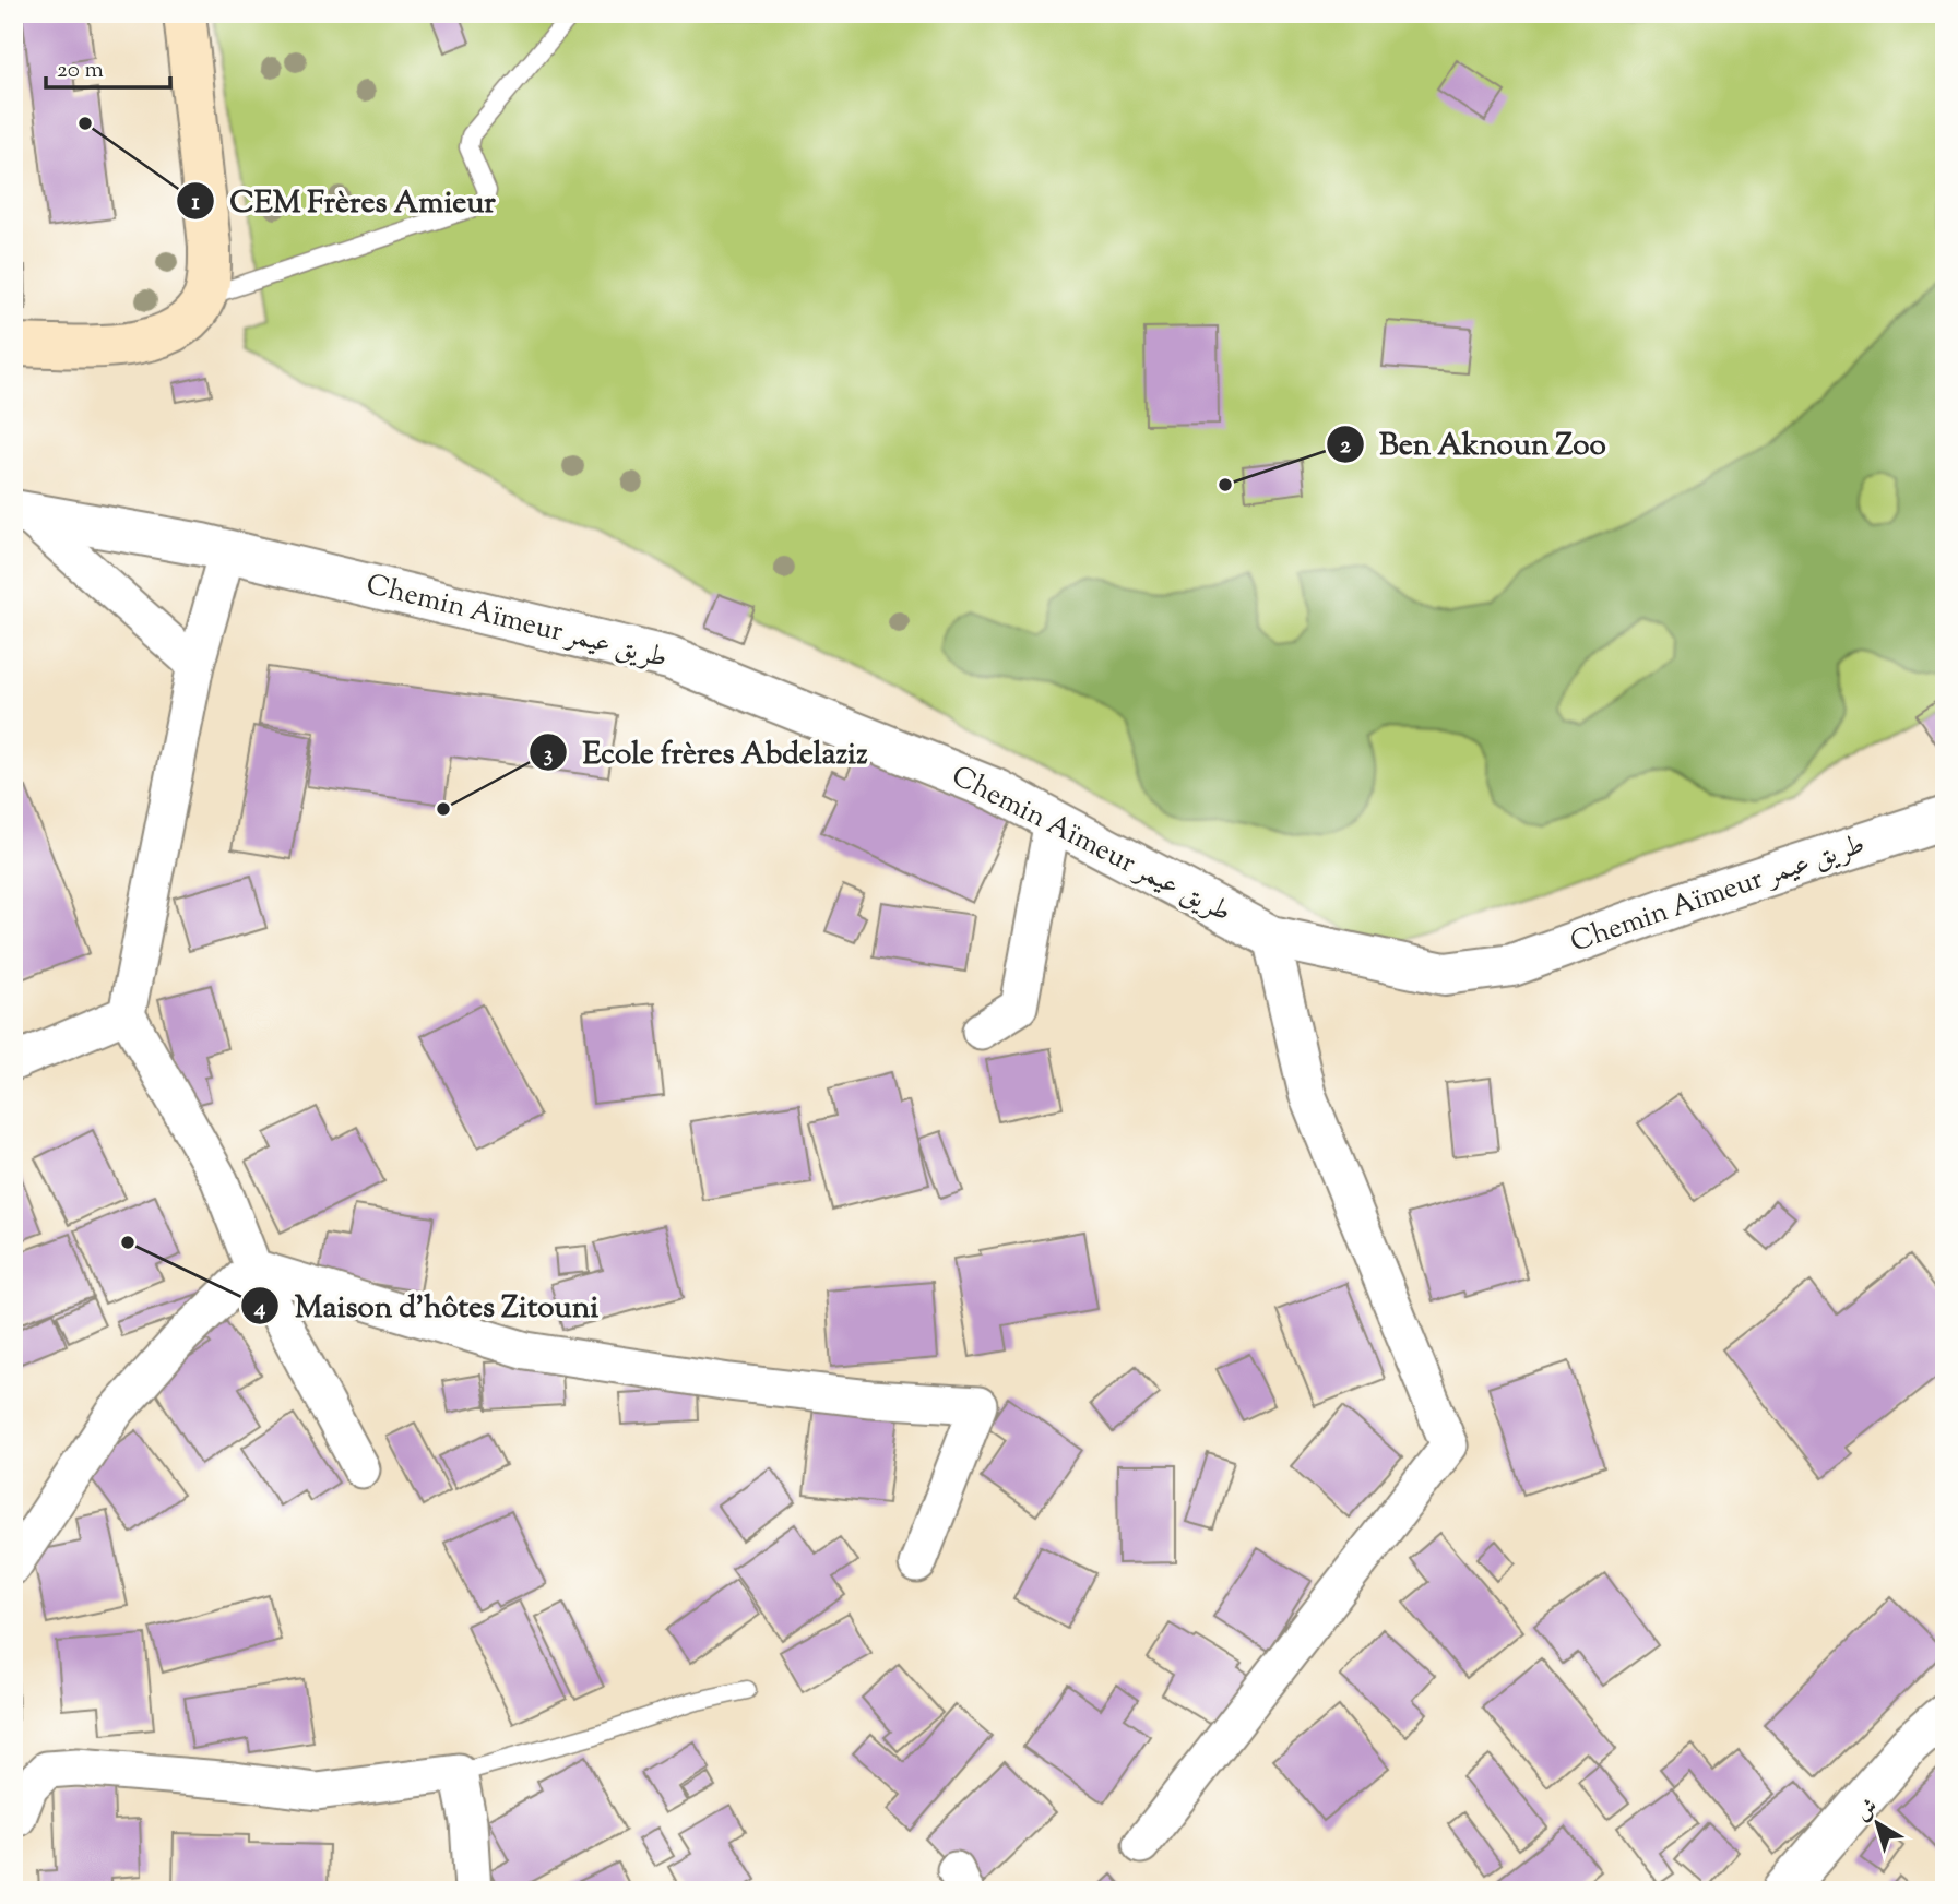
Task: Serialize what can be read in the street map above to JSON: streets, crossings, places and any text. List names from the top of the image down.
{
  "streets": {
    "street": ["Chemin Aïmeur طريق عيمر"]
  },
  "places": [
    "CEM Frères Amieur",
    "Ben Aknoun Zoo",
    "Ecole frères Abdelaziz",
    "Maison d'hôtes Zitouni"
  ],
  "scale_bar": "20 m",
  "north": "top left"
}
